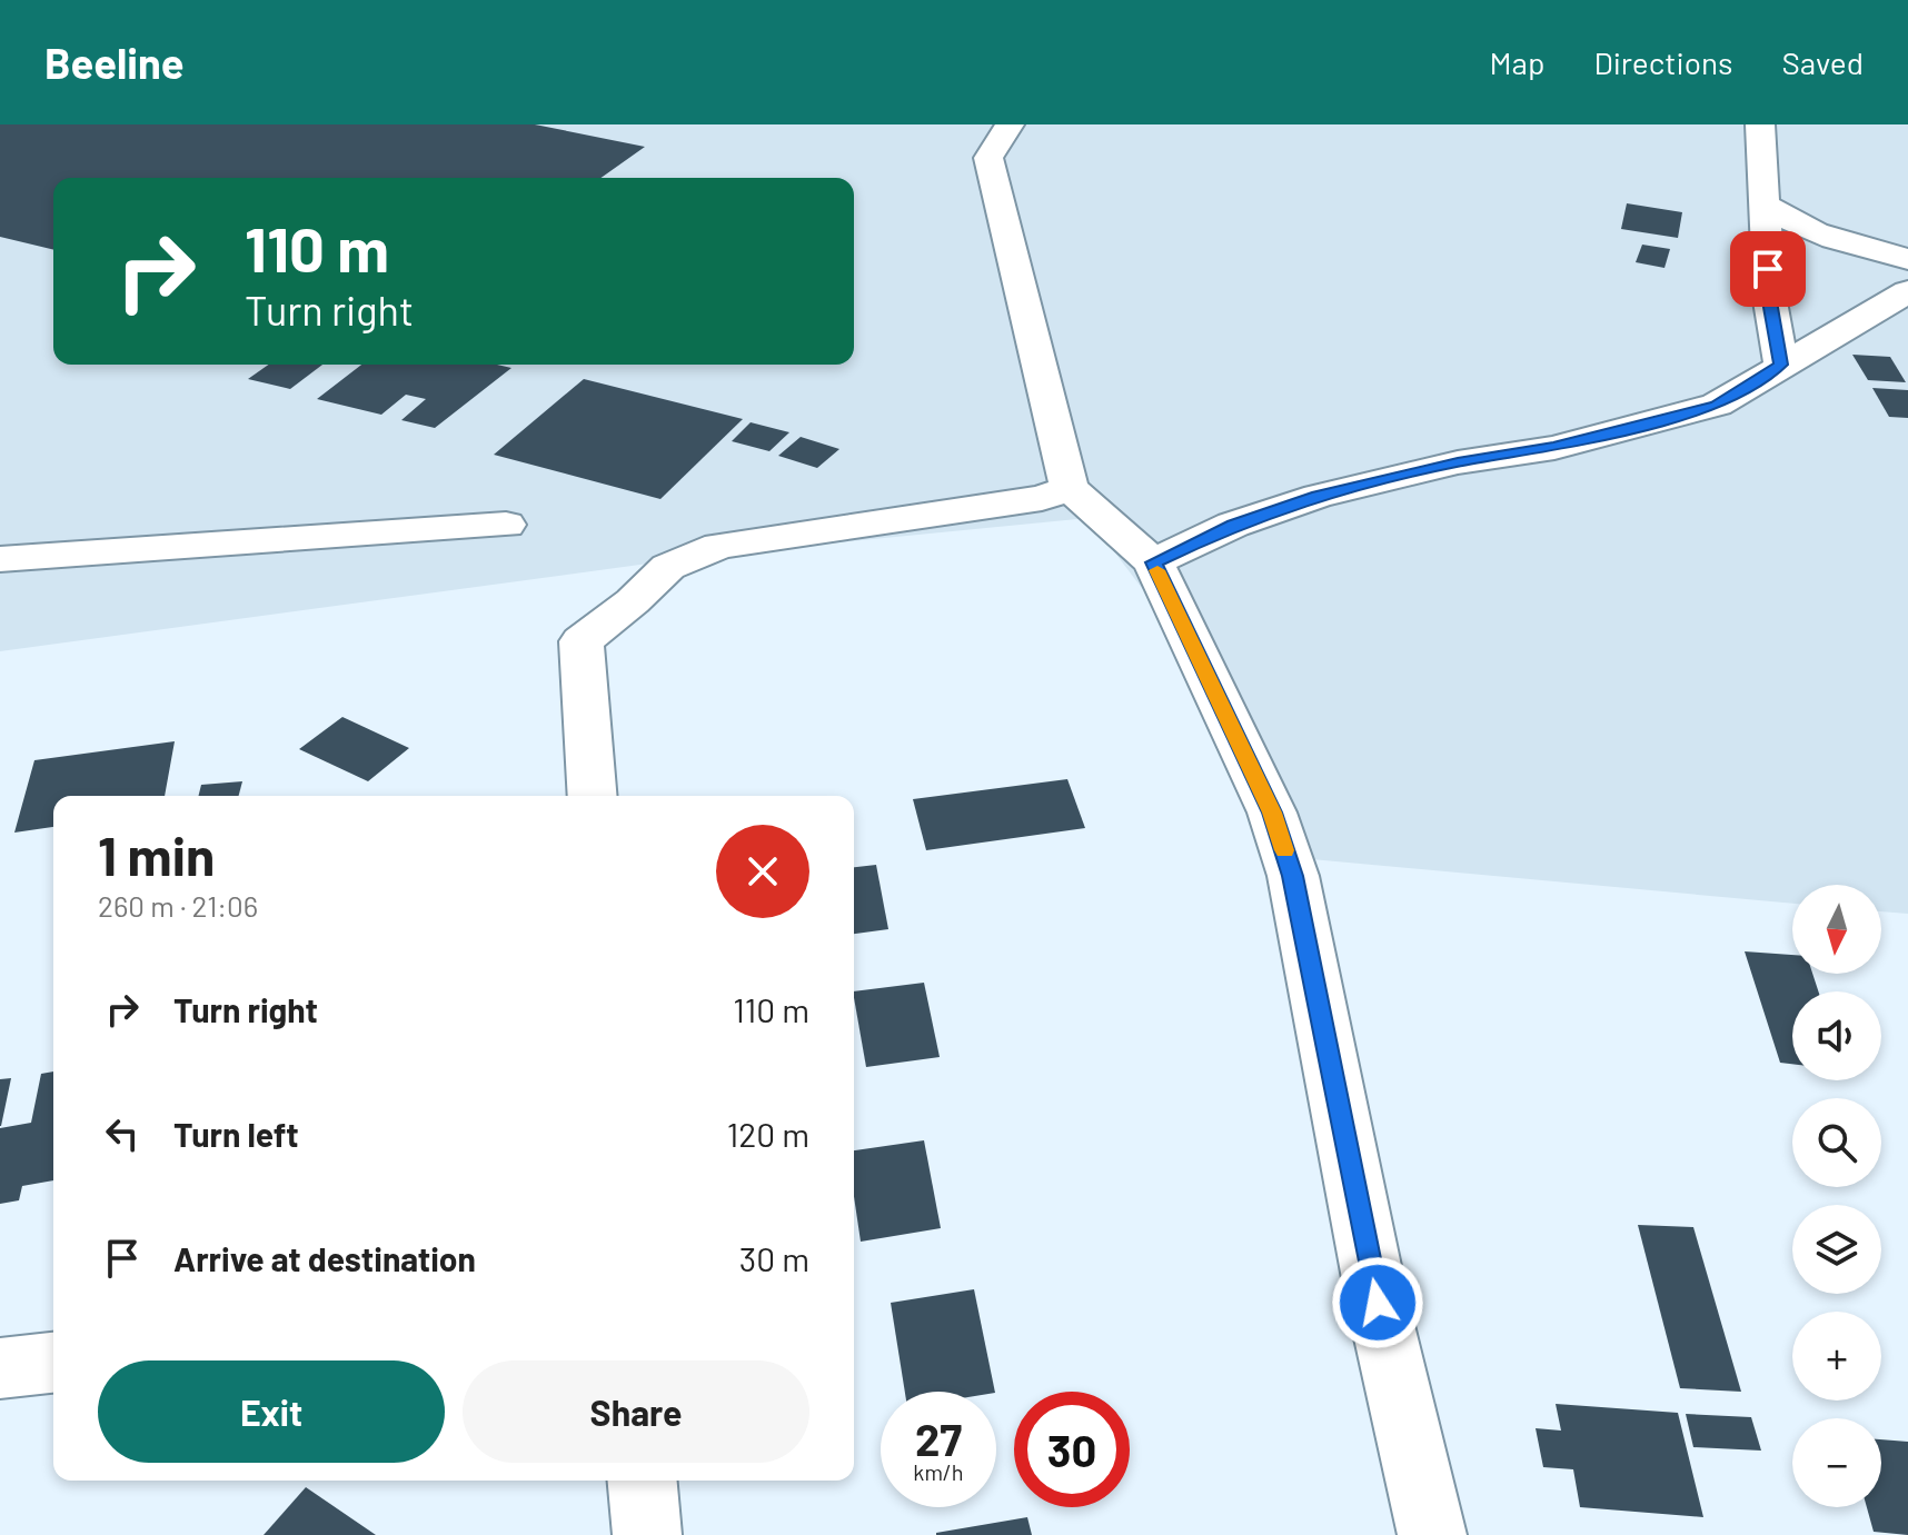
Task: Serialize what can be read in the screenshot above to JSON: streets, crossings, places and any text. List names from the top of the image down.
{
  "north": "bottom",
  "page": {
    "header": "Beeline",
    "nav": ["Map", "Directions", "Saved"],
    "turn": ["110 m", "Turn right"],
    "heading": ["1 min", "260 m · 21:06"],
    "map_buttons": ["+", "−"],
    "list": [
      {
        "name": "Turn right",
        "value": "110 m"
      },
      {
        "name": "Turn left",
        "value": "120 m"
      },
      {
        "name": "Arrive at destination",
        "value": "30 m"
      }
    ],
    "buttons": ["Exit", "Share"],
    "speed": "27 km/h",
    "limit": "30"
  }
}
